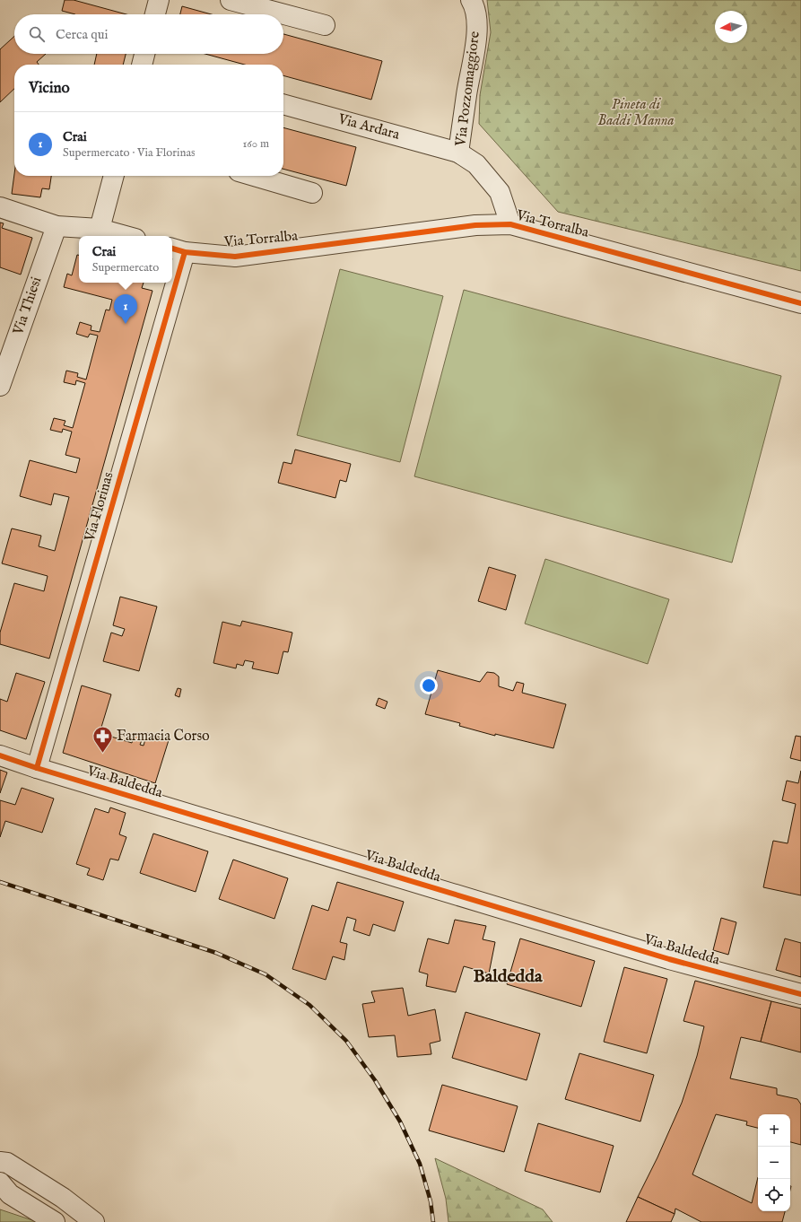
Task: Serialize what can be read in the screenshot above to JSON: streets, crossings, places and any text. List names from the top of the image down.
{
  "streets": {
    "street": [
      "Via Pozzomaggiore",
      "Via Ardara",
      "Via Torralba",
      "Via Thiesi",
      "Via Florinas",
      "Via Baldedda"
    ]
  },
  "crossings": [
    ["Via Pozzomaggiore", "Via Ardara"],
    ["Via Pozzomaggiore", "Via Torralba"],
    ["Via Torralba", "Via Florinas"],
    ["Via Florinas", "Via Baldedda"]
  ],
  "districts": ["Baldedda"],
  "parks": ["Pineta di Baddi Manna"],
  "places": {
    "pharmacy": ["Farmacia Corso"]
  },
  "north": "left",
  "page": {
    "search": "Cerca qui",
    "heading": "Vicino",
    "list": [
      {
        "mark": "1",
        "name": "Crai",
        "note": "Supermercato · Via Florinas",
        "value": "160 m"
      }
    ],
    "popup": ["Crai", "Supermercato"],
    "pins": "1",
    "map_buttons": ["+", "−"]
  }
}
